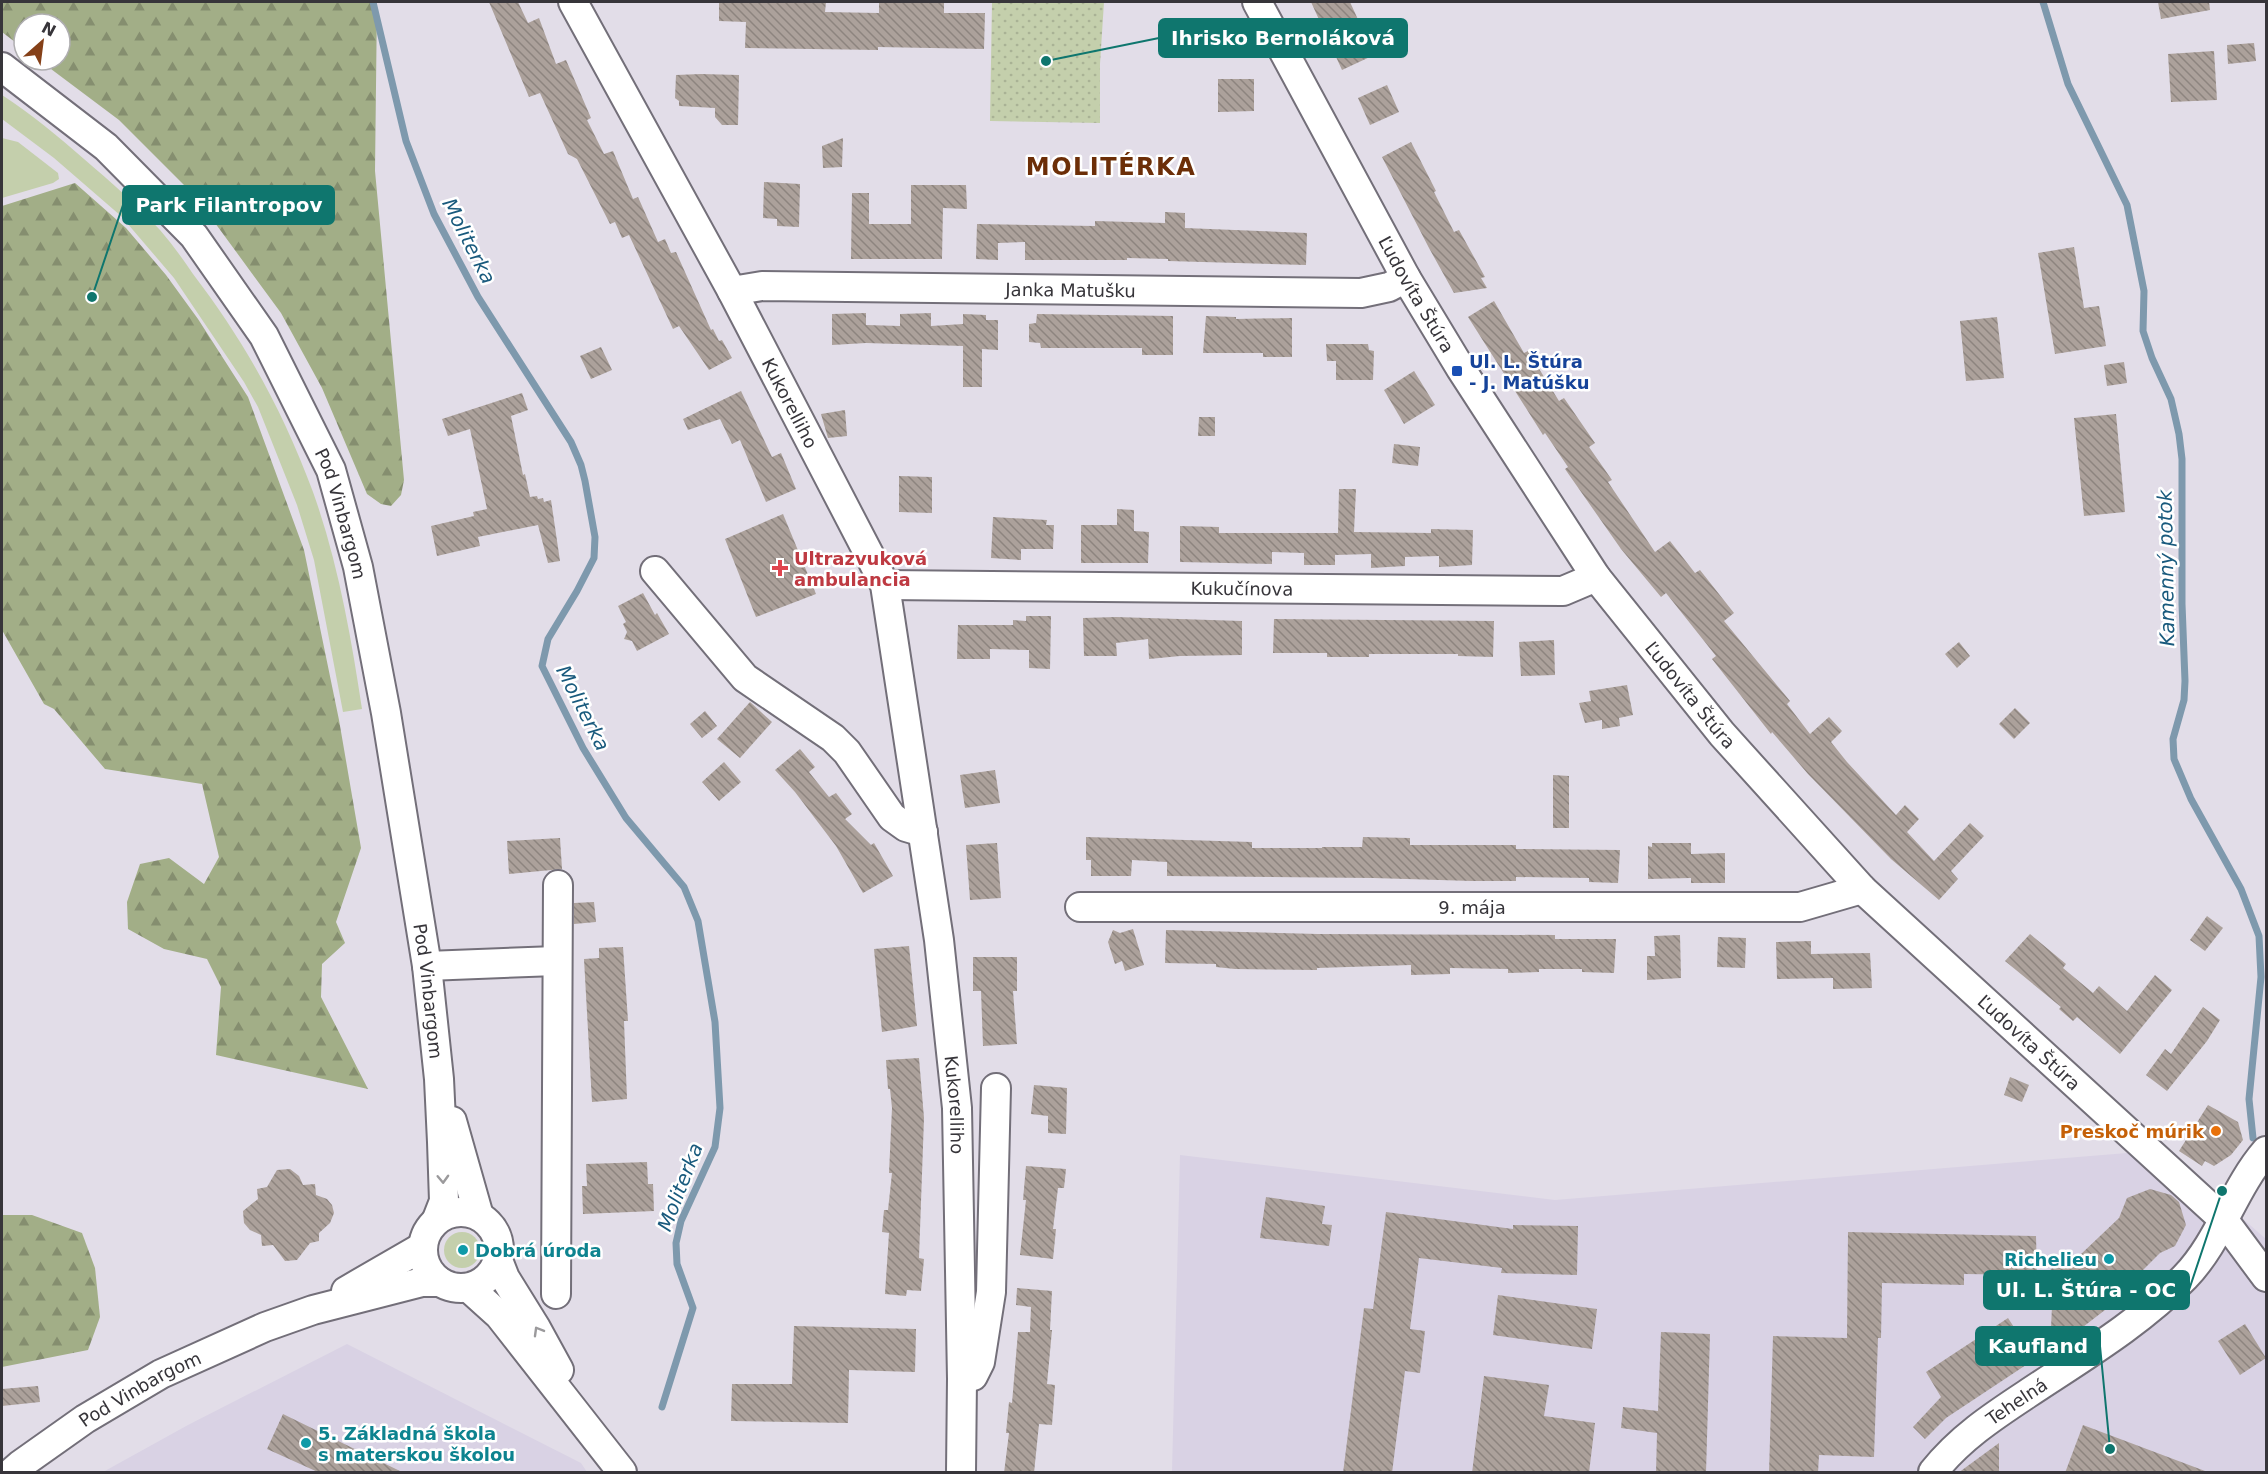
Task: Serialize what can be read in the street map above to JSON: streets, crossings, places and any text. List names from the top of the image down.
{
  "streets": {
    "street": [
      "Janka Matušku",
      "Ľudovíta Štúra",
      "Kukorelliho",
      "Pod Vinbargom",
      "Kukučínova",
      "9. mája",
      "Tehelná"
    ]
  },
  "crossings": [
    ["Janka Matušku", "Ľudovíta Štúra"],
    ["Janka Matušku", "Kukorelliho"],
    ["Ľudovíta Štúra", "Kukučínova"],
    ["Ľudovíta Štúra", "9. mája"],
    ["Ľudovíta Štúra", "Tehelná"],
    ["Kukorelliho", "Kukučínova"]
  ],
  "districts": ["MOLITÉRKA"],
  "water": ["Moliterka", "Kamenný potok"],
  "places": {
    "other": [
      "Ihrisko Bernoláková",
      "Park Filantropov",
      "Preskoč múrik",
      "Ul. L. Štúra - OC",
      "Dobrá úroda",
      "Richelieu",
      "5. Základná škola s materskou školou",
      "Kaufland"
    ],
    "transit": ["Ul. L. Štúra - J. Matúšku"],
    "health": ["Ultrazvuková ambulancia"]
  },
  "north": "top right"
}
